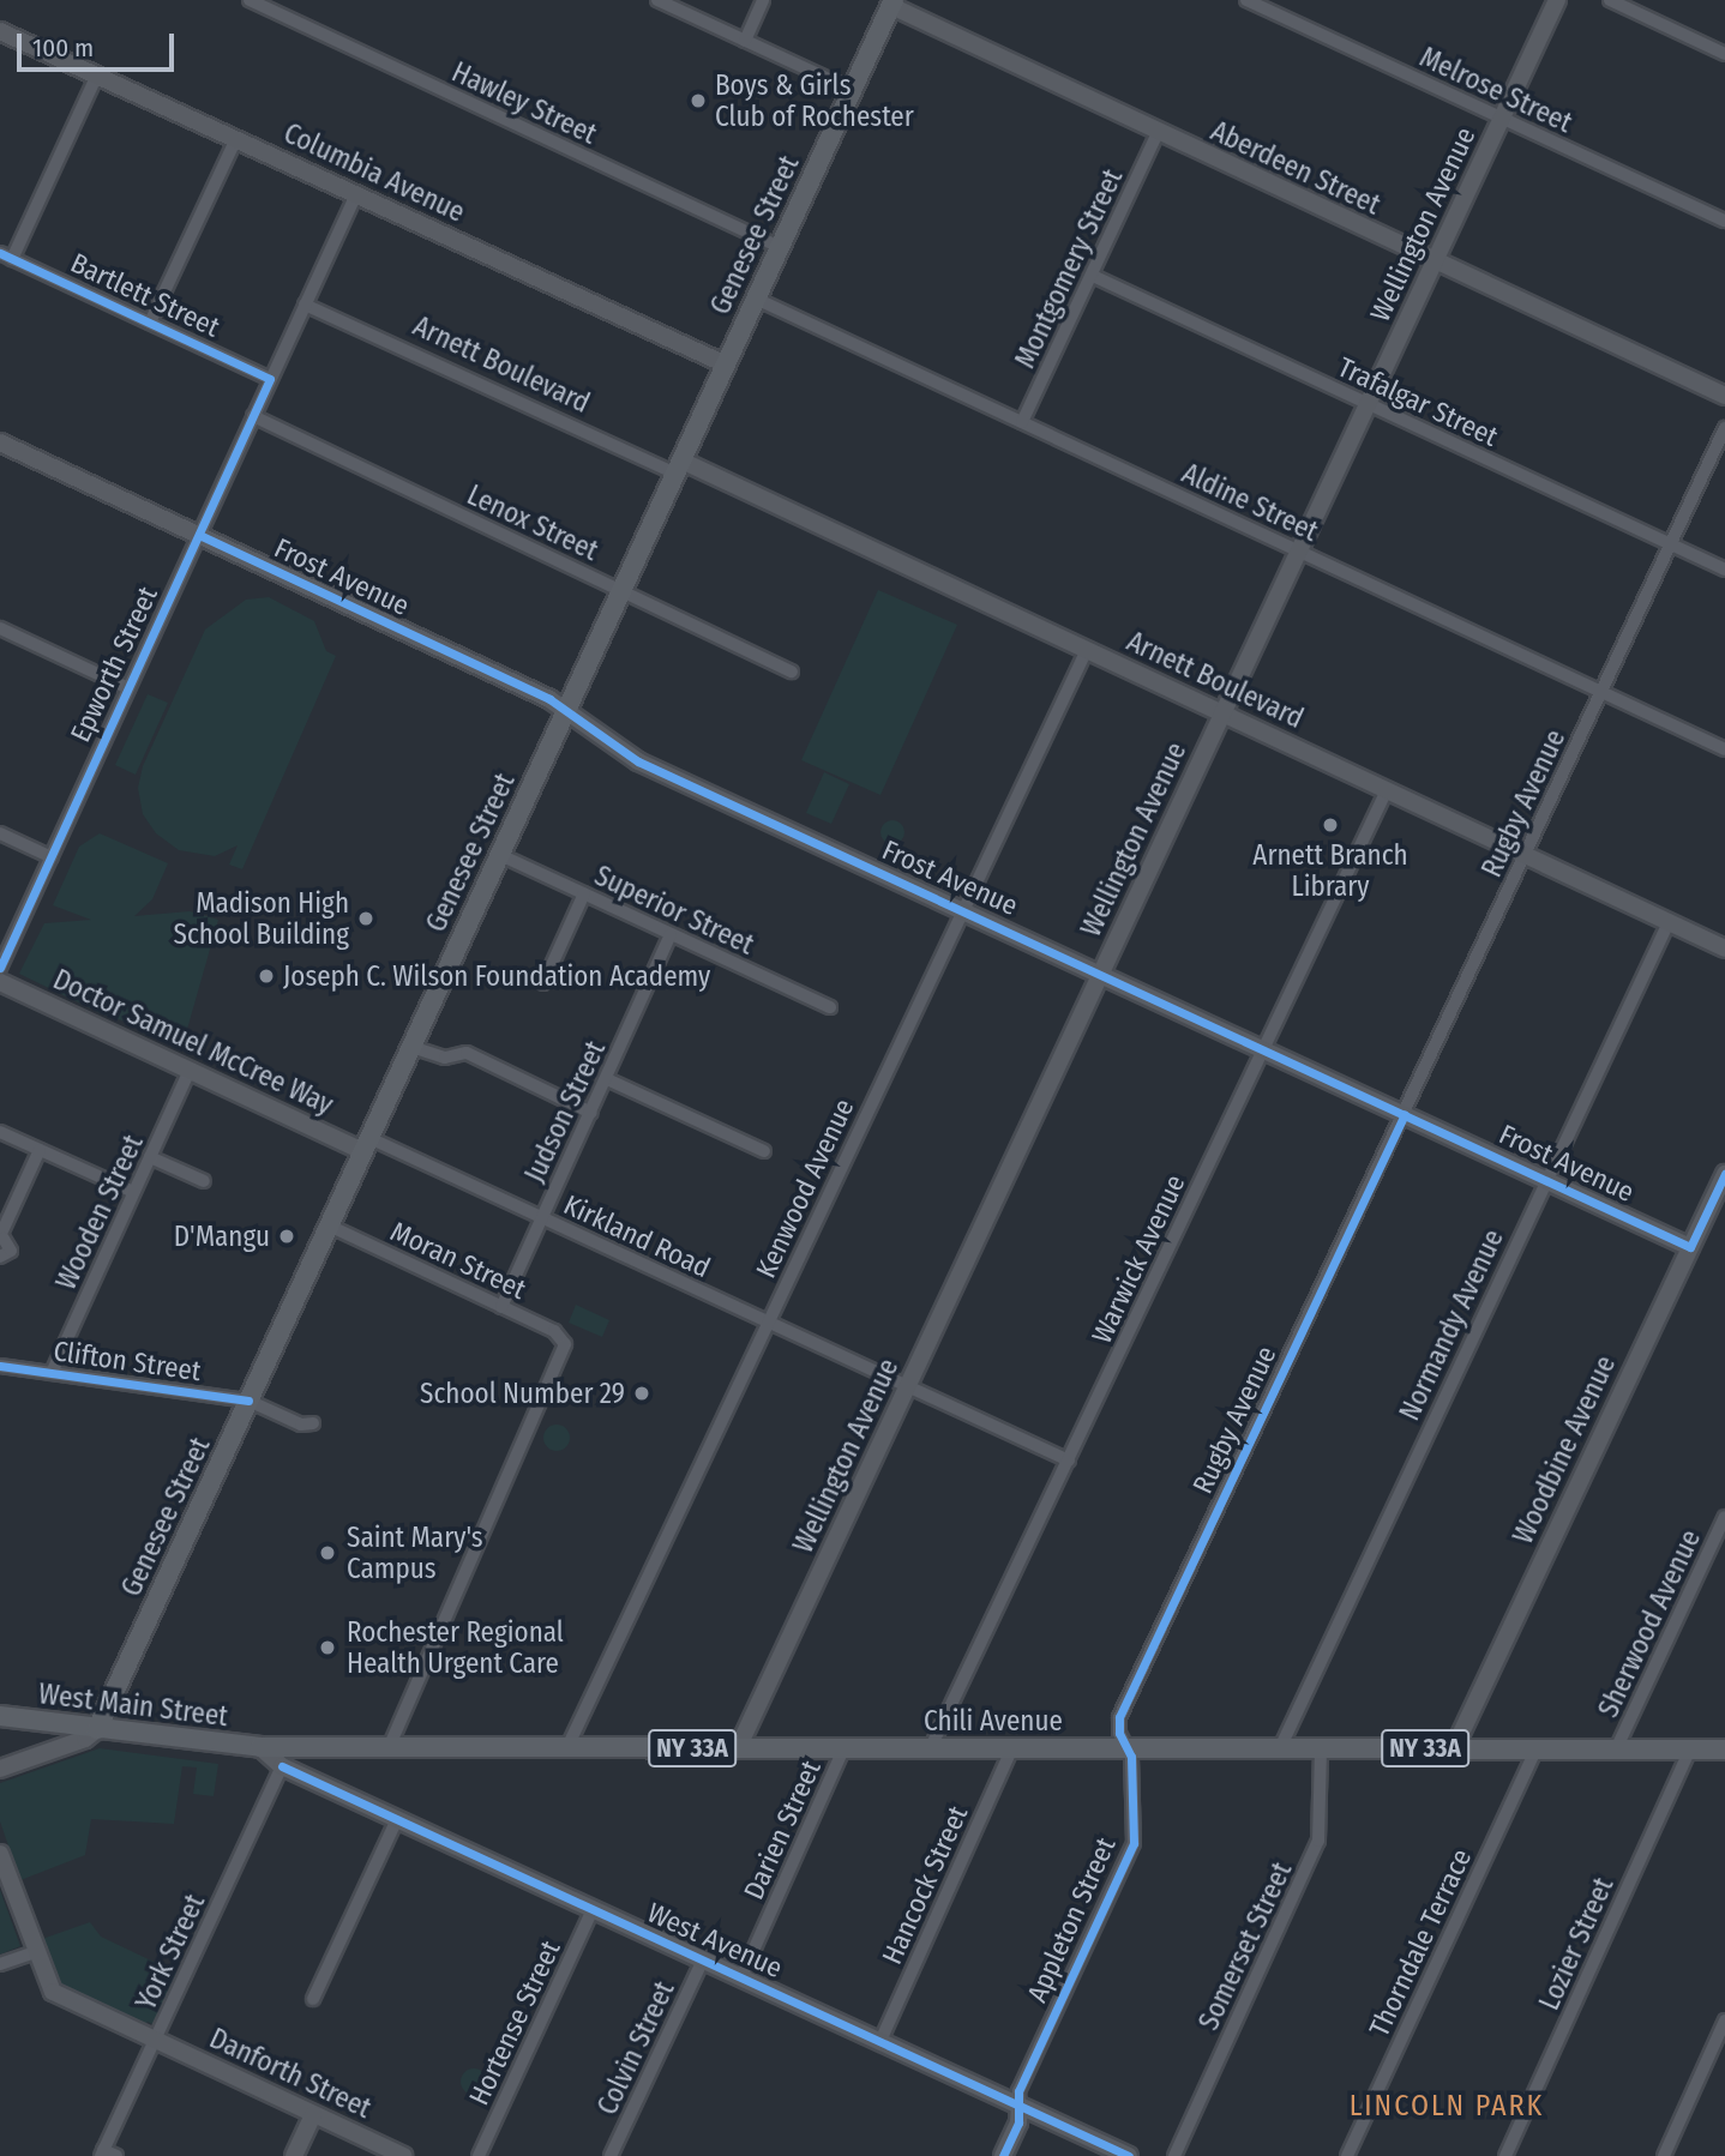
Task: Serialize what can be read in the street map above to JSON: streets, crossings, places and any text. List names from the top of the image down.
{
  "streets": {
    "main road": [
      "Genesee Street",
      "West Main Street",
      "Chili Avenue",
      "NY 33A"
    ],
    "street": [
      "Melrose Street",
      "Hawley Street",
      "Aberdeen Street",
      "Columbia Avenue",
      "Wellington Avenue",
      "Montgomery Street",
      "Bartlett Street",
      "Arnett Boulevard",
      "Trafalgar Street",
      "Aldine Street",
      "Lenox Street",
      "Frost Avenue",
      "Epworth Street",
      "Rugby Avenue",
      "Superior Street",
      "Doctor Samuel McCree Way",
      "Judson Street",
      "Kenwood Avenue",
      "Wooden Street",
      "Kirkland Road",
      "Warwick Avenue",
      "Moran Street",
      "Normandy Avenue",
      "Clifton Street",
      "Woodbine Avenue",
      "Sherwood Avenue",
      "Darien Street",
      "Hancock Street",
      "Appleton Street",
      "West Avenue",
      "Thorndale Terrace",
      "Lozier Street",
      "Somerset Street",
      "York Street",
      "Hortense Street",
      "Colvin Street",
      "Danforth Street"
    ]
  },
  "crossings": [
    ["Melrose Street", "Wellington Avenue"],
    ["Hawley Street", "Genesee Street"],
    ["Aberdeen Street", "Wellington Avenue"],
    ["Aberdeen Street", "Genesee Street"],
    ["Aberdeen Street", "Montgomery Street"],
    ["Columbia Avenue", "Genesee Street"],
    ["Columbia Avenue", "Epworth Street"],
    ["Wellington Avenue", "Arnett Boulevard"],
    ["Wellington Avenue", "Trafalgar Street"],
    ["Wellington Avenue", "Aldine Street"],
    ["Wellington Avenue", "Frost Avenue"],
    ["Wellington Avenue", "Kirkland Road"],
    ["Wellington Avenue", "Chili Avenue"],
    ["Genesee Street", "Arnett Boulevard"],
    ["Genesee Street", "Aldine Street"],
    ["Genesee Street", "Lenox Street"],
    ["Genesee Street", "Frost Avenue"],
    ["Genesee Street", "Superior Street"],
    ["Genesee Street", "Doctor Samuel McCree Way"],
    ["Genesee Street", "Kirkland Road"],
    ["Genesee Street", "Moran Street"],
    ["Genesee Street", "Clifton Street"],
    ["Genesee Street", "West Main Street"],
    ["Montgomery Street", "Trafalgar Street"],
    ["Montgomery Street", "Aldine Street"],
    ["Bartlett Street", "Epworth Street"],
    ["Arnett Boulevard", "Epworth Street"],
    ["Arnett Boulevard", "Rugby Avenue"],
    ["Arnett Boulevard", "Kenwood Avenue"],
    ["Arnett Boulevard", "Warwick Avenue"],
    ["Arnett Boulevard", "Normandy Avenue"],
    ["Trafalgar Street", "Rugby Avenue"],
    ["Aldine Street", "Rugby Avenue"],
    ["Lenox Street", "Epworth Street"],
    ["Frost Avenue", "Epworth Street"],
    ["Frost Avenue", "Rugby Avenue"],
    ["Frost Avenue", "Kenwood Avenue"],
    ["Frost Avenue", "Warwick Avenue"],
    ["Frost Avenue", "Normandy Avenue"],
    ["Frost Avenue", "Woodbine Avenue"],
    ["Rugby Avenue", "Chili Avenue"],
    ["Rugby Avenue", "Appleton Street"],
    ["Superior Street", "Judson Street"],
    ["Doctor Samuel McCree Way", "Wooden Street"],
    ["Doctor Samuel McCree Way", "Kirkland Road"],
    ["Judson Street", "Kirkland Road"],
    ["Judson Street", "Moran Street"],
    ["Kenwood Avenue", "Kirkland Road"],
    ["Kenwood Avenue", "Chili Avenue"],
    ["Wooden Street", "Clifton Street"],
    ["Kirkland Road", "Warwick Avenue"],
    ["Warwick Avenue", "Chili Avenue"],
    ["Moran Street", "Chili Avenue"],
    ["Normandy Avenue", "Chili Avenue"],
    ["Woodbine Avenue", "Chili Avenue"],
    ["Sherwood Avenue", "Chili Avenue"],
    ["West Main Street", "Chili Avenue"],
    ["West Main Street", "West Avenue"],
    ["Chili Avenue", "Darien Street"],
    ["Chili Avenue", "Hancock Street"],
    ["Chili Avenue", "Appleton Street"],
    ["Chili Avenue", "West Avenue"],
    ["Chili Avenue", "Thorndale Terrace"],
    ["Chili Avenue", "Lozier Street"],
    ["Chili Avenue", "Somerset Street"],
    ["Darien Street", "West Avenue"],
    ["Hancock Street", "West Avenue"],
    ["Appleton Street", "West Avenue"],
    ["West Avenue", "York Street"],
    ["West Avenue", "Hortense Street"],
    ["West Avenue", "Colvin Street"],
    ["York Street", "Danforth Street"]
  ],
  "districts": ["LINCOLN PARK"],
  "places": [
    "Boys & Girls Club of Rochester",
    "Arnett Branch Library",
    "Madison High School Building",
    "Joseph C. Wilson Foundation Academy",
    "D'Mangu",
    "School Number 29",
    "Saint Mary's Campus",
    "Rochester Regional Health Urgent Care"
  ],
  "scale_bar": "100 m"
}
